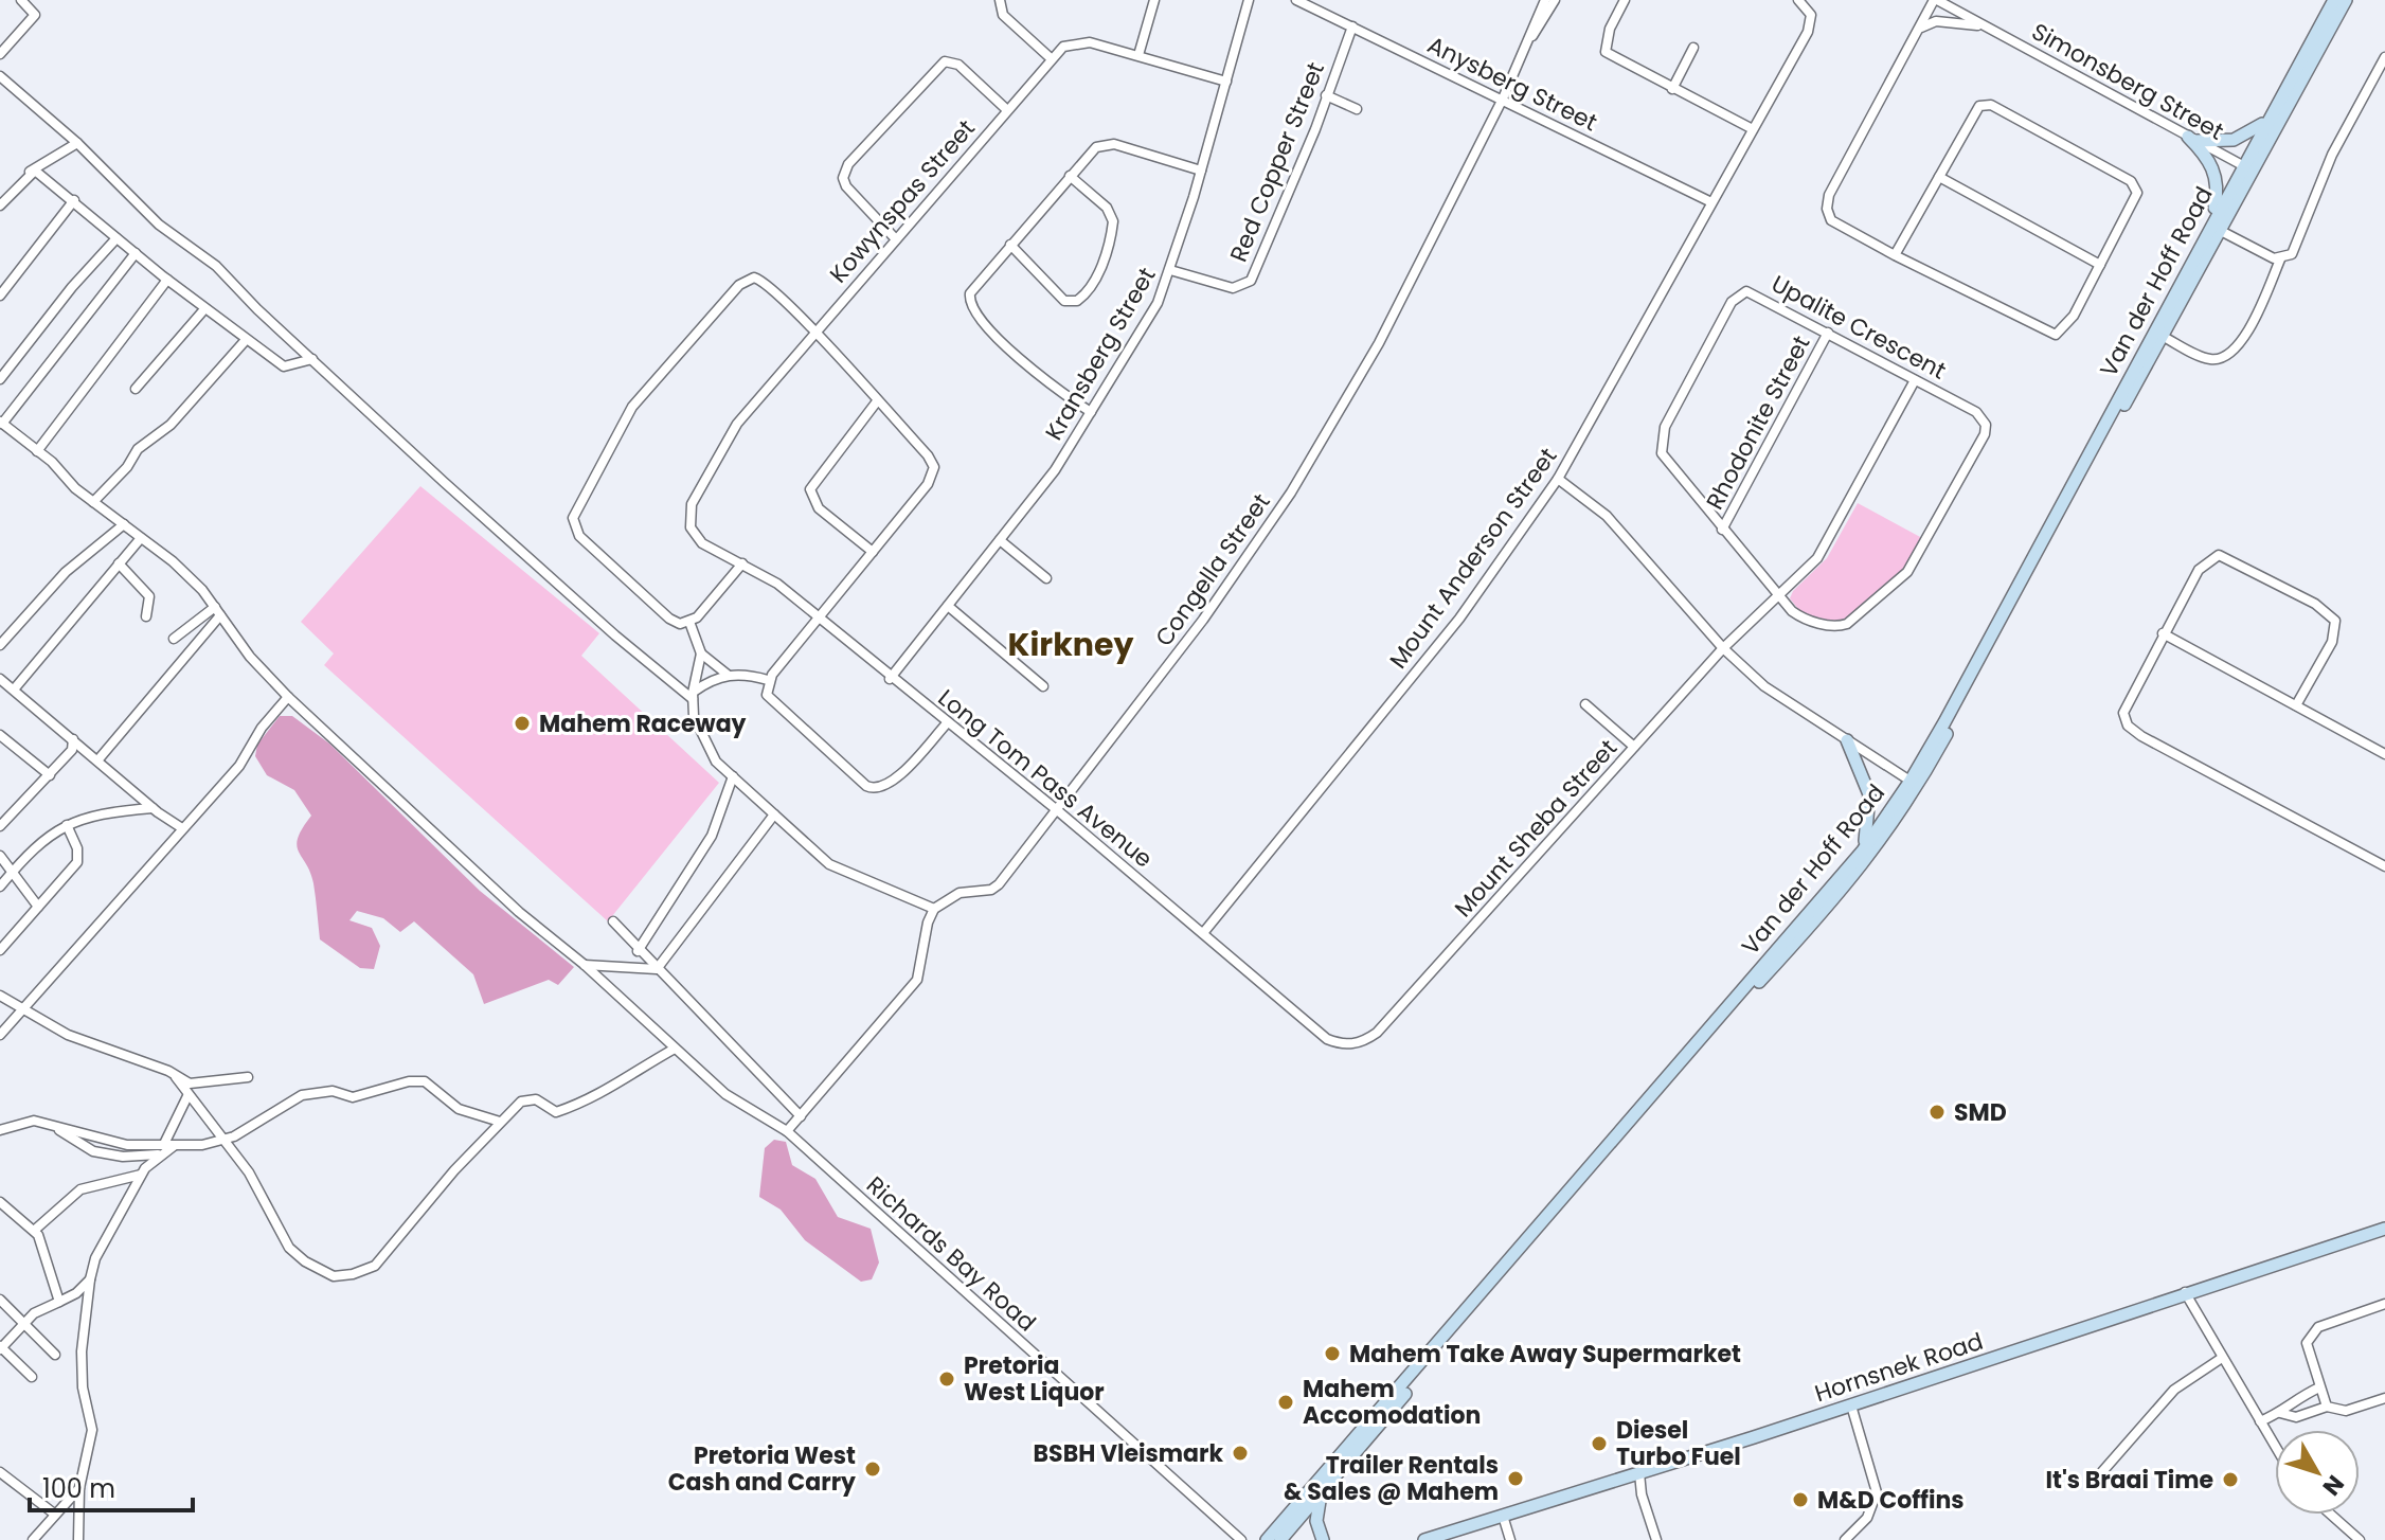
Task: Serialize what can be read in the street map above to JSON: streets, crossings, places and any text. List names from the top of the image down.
{
  "streets": {
    "main road": ["Van der Hoff Road", "Hornsnek Road"],
    "street": [
      "Simonsberg Street",
      "Anysberg Street",
      "Red Copper Street",
      "Kowynspas Street",
      "Upalite Crescent",
      "Kransberg Street",
      "Rhodonite Street",
      "Mount Anderson Street",
      "Congella Street",
      "Long Tom Pass Avenue",
      "Mount Sheba Street",
      "Richards Bay Road"
    ]
  },
  "crossings": [
    ["Simonsberg Street", "Van der Hoff Road"],
    ["Anysberg Street", "Red Copper Street"],
    ["Anysberg Street", "Mount Anderson Street"],
    ["Anysberg Street", "Congella Street"],
    ["Red Copper Street", "Kransberg Street"],
    ["Kowynspas Street", "Kransberg Street"],
    ["Kowynspas Street", "Long Tom Pass Avenue"],
    ["Upalite Crescent", "Rhodonite Street"],
    ["Upalite Crescent", "Mount Sheba Street"],
    ["Kransberg Street", "Long Tom Pass Avenue"],
    ["Mount Anderson Street", "Long Tom Pass Avenue"],
    ["Congella Street", "Long Tom Pass Avenue"],
    ["Long Tom Pass Avenue", "Mount Sheba Street"]
  ],
  "districts": ["Kirkney"],
  "places": [
    "Mahem Raceway",
    "SMD",
    "Mahem Take Away Supermarket",
    "Pretoria West Liquor",
    "Mahem Accomodation",
    "Diesel Turbo Fuel",
    "BSBH Vleismark",
    "Pretoria West Cash and Carry",
    "Trailer Rentals & Sales @ Mahem",
    "It's Braai Time",
    "M&D Coffins"
  ],
  "scale_bar": "100 m",
  "north": "bottom right"
}
